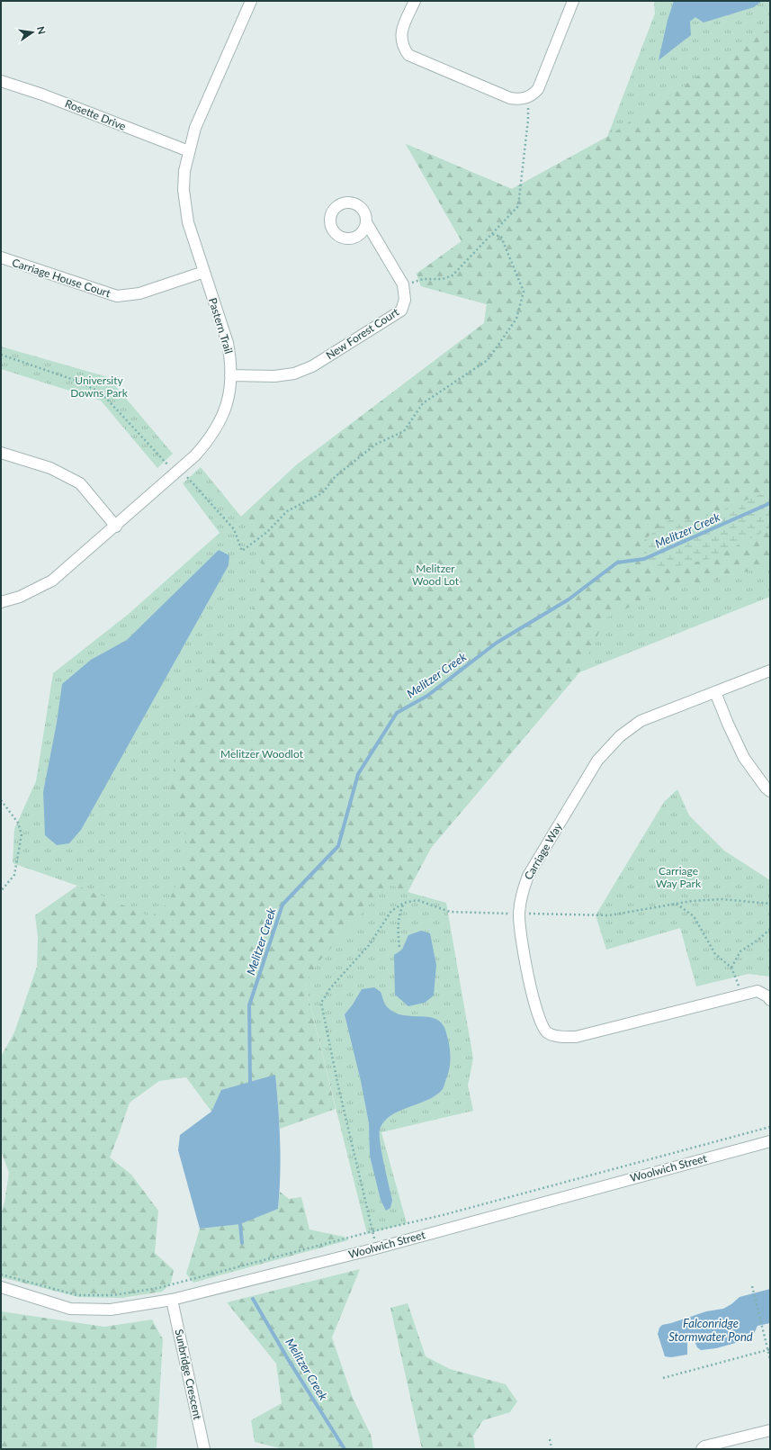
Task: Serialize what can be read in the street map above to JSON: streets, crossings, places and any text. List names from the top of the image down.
{
  "streets": {
    "street": [
      "Rosette Drive",
      "Carriage House Court",
      "Pastern Trail",
      "New Forest Court",
      "Carriage Way",
      "Woolwich Street",
      "Sunbridge Crescent"
    ]
  },
  "crossings": [
    ["Rosette Drive", "Pastern Trail"],
    ["Carriage House Court", "Pastern Trail"],
    ["Pastern Trail", "New Forest Court"],
    ["Woolwich Street", "Sunbridge Crescent"]
  ],
  "water": ["Melitzer Creek", "Falconridge Stormwater Pond"],
  "parks": [
    "University Downs Park",
    "Melitzer Wood Lot",
    "Melitzer Woodlot",
    "Carriage Way Park"
  ],
  "north": "right"
}
